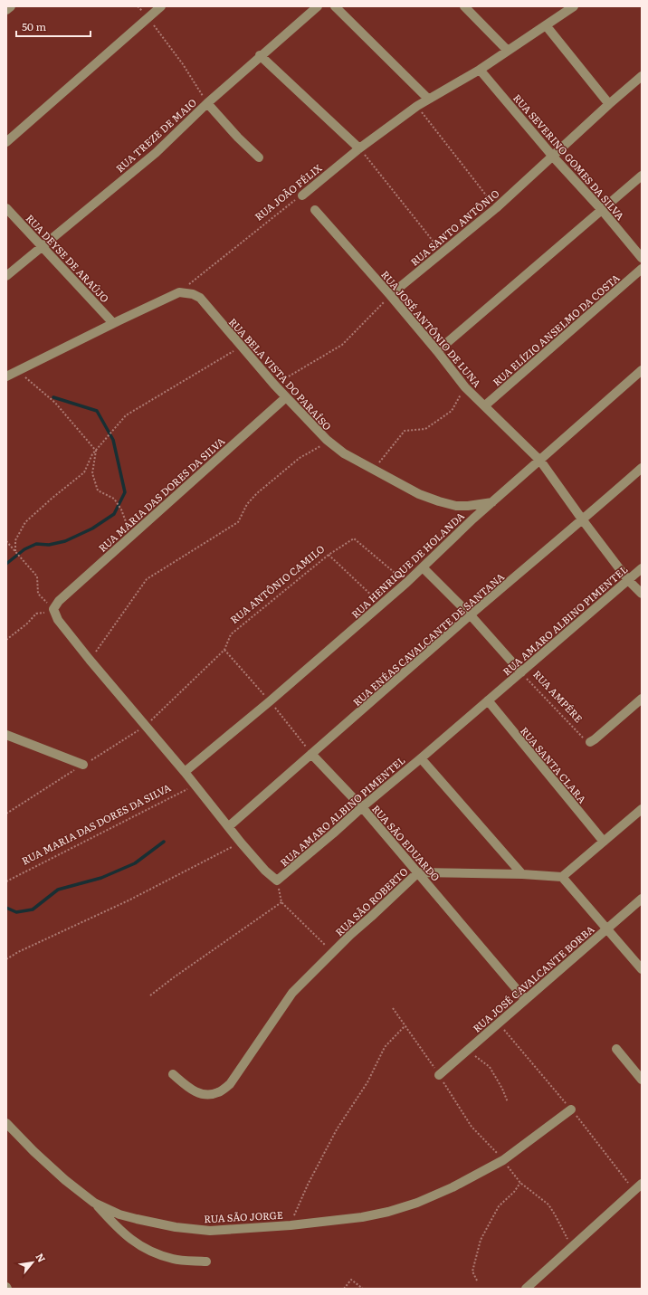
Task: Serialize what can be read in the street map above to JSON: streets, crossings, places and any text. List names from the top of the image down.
{
  "streets": {
    "street": [
      "RUA TREZE DE MAIO",
      "RUA SEVERINO GOMES DA SILVA",
      "RUA JOÃO FÉLIX",
      "RUA SANTO ANTÔNIO",
      "RUA DEYSE DE ARAÚJO",
      "RUA JOSÉ ANTÔNIO DE LUNA",
      "RUA ELÍZIO ANSELMO DA COSTA",
      "RUA BELA VISTA DO PARAÍSO",
      "RUA MARIA DAS DORES DA SILVA",
      "RUA HENRIQUE DE HOLANDA",
      "RUA AMARO ALBINO PIMENTEL",
      "RUA ENÉAS CAVALCANTE DE SANTANA",
      "RUA AMPÉRE",
      "RUA SANTA CLARA",
      "RUA SÃO EDUARDO",
      "RUA SÃO ROBERTO",
      "RUA JOSÉ CAVALCANTE BORBA",
      "RUA SÃO JORGE"
    ],
    "path": ["RUA ANTÔNIO CAMILO"]
  },
  "crossings": [
    ["RUA TREZE DE MAIO", "RUA DEYSE DE ARAÚJO"],
    ["RUA SEVERINO GOMES DA SILVA", "RUA JOÃO FÉLIX"],
    ["RUA SEVERINO GOMES DA SILVA", "RUA SANTO ANTÔNIO"],
    ["RUA JOÃO FÉLIX", "RUA BELA VISTA DO PARAÍSO"],
    ["RUA SANTO ANTÔNIO", "RUA JOSÉ ANTÔNIO DE LUNA"],
    ["RUA JOSÉ ANTÔNIO DE LUNA", "RUA ELÍZIO ANSELMO DA COSTA"],
    ["RUA JOSÉ ANTÔNIO DE LUNA", "RUA HENRIQUE DE HOLANDA"],
    ["RUA JOSÉ ANTÔNIO DE LUNA", "RUA AMARO ALBINO PIMENTEL"],
    ["RUA JOSÉ ANTÔNIO DE LUNA", "RUA ENÉAS CAVALCANTE DE SANTANA"],
    ["RUA BELA VISTA DO PARAÍSO", "RUA MARIA DAS DORES DA SILVA"],
    ["RUA BELA VISTA DO PARAÍSO", "RUA HENRIQUE DE HOLANDA"],
    ["RUA MARIA DAS DORES DA SILVA", "RUA AMARO ALBINO PIMENTEL"],
    ["RUA HENRIQUE DE HOLANDA", "RUA ANTÔNIO CAMILO"],
    ["RUA HENRIQUE DE HOLANDA", "RUA AMARO ALBINO PIMENTEL"],
    ["RUA HENRIQUE DE HOLANDA", "RUA AMPÉRE"],
    ["RUA ANTÔNIO CAMILO", "RUA AMARO ALBINO PIMENTEL"],
    ["RUA AMARO ALBINO PIMENTEL", "RUA ENÉAS CAVALCANTE DE SANTANA"],
    ["RUA AMARO ALBINO PIMENTEL", "RUA AMPÉRE"],
    ["RUA AMARO ALBINO PIMENTEL", "RUA SANTA CLARA"],
    ["RUA AMARO ALBINO PIMENTEL", "RUA SÃO EDUARDO"],
    ["RUA ENÉAS CAVALCANTE DE SANTANA", "RUA AMPÉRE"],
    ["RUA ENÉAS CAVALCANTE DE SANTANA", "RUA SÃO EDUARDO"],
    ["RUA SÃO EDUARDO", "RUA SÃO ROBERTO"],
    ["RUA SÃO EDUARDO", "RUA JOSÉ CAVALCANTE BORBA"]
  ],
  "scale_bar": "50 m",
  "north": "top right"
}
